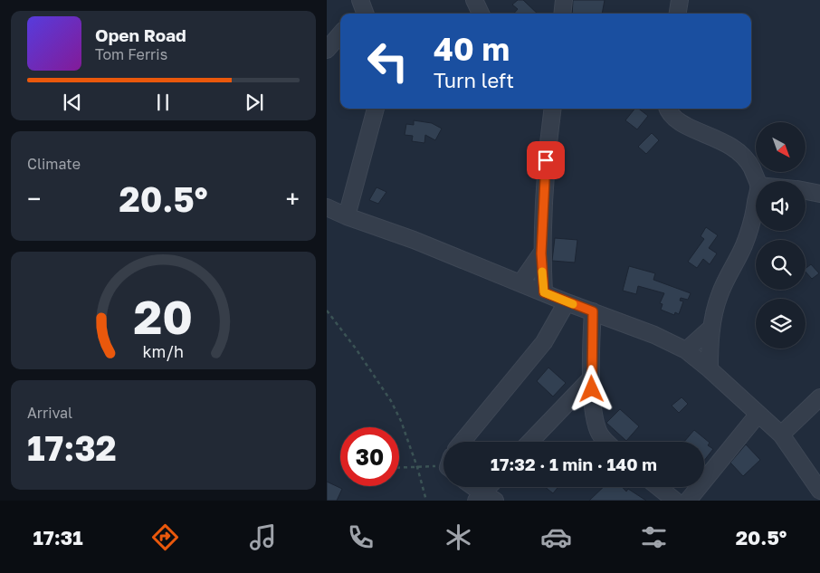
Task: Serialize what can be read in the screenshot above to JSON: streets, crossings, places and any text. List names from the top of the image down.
{
  "north": "bottom right",
  "page": {
    "turn": ["40 m", "Turn left"],
    "song": ["Open Road", "Tom Ferris"],
    "tile": [
      "Climate",
      ["Arrival", "17:32"]
    ],
    "heat": ["−", "20.5°", "+"],
    "limit": "30",
    "trip": "17:32 · 1 min · 140 m",
    "tabs": ["17:31", "20.5°"],
    "gauge": ["20", "km/h"]
  }
}
